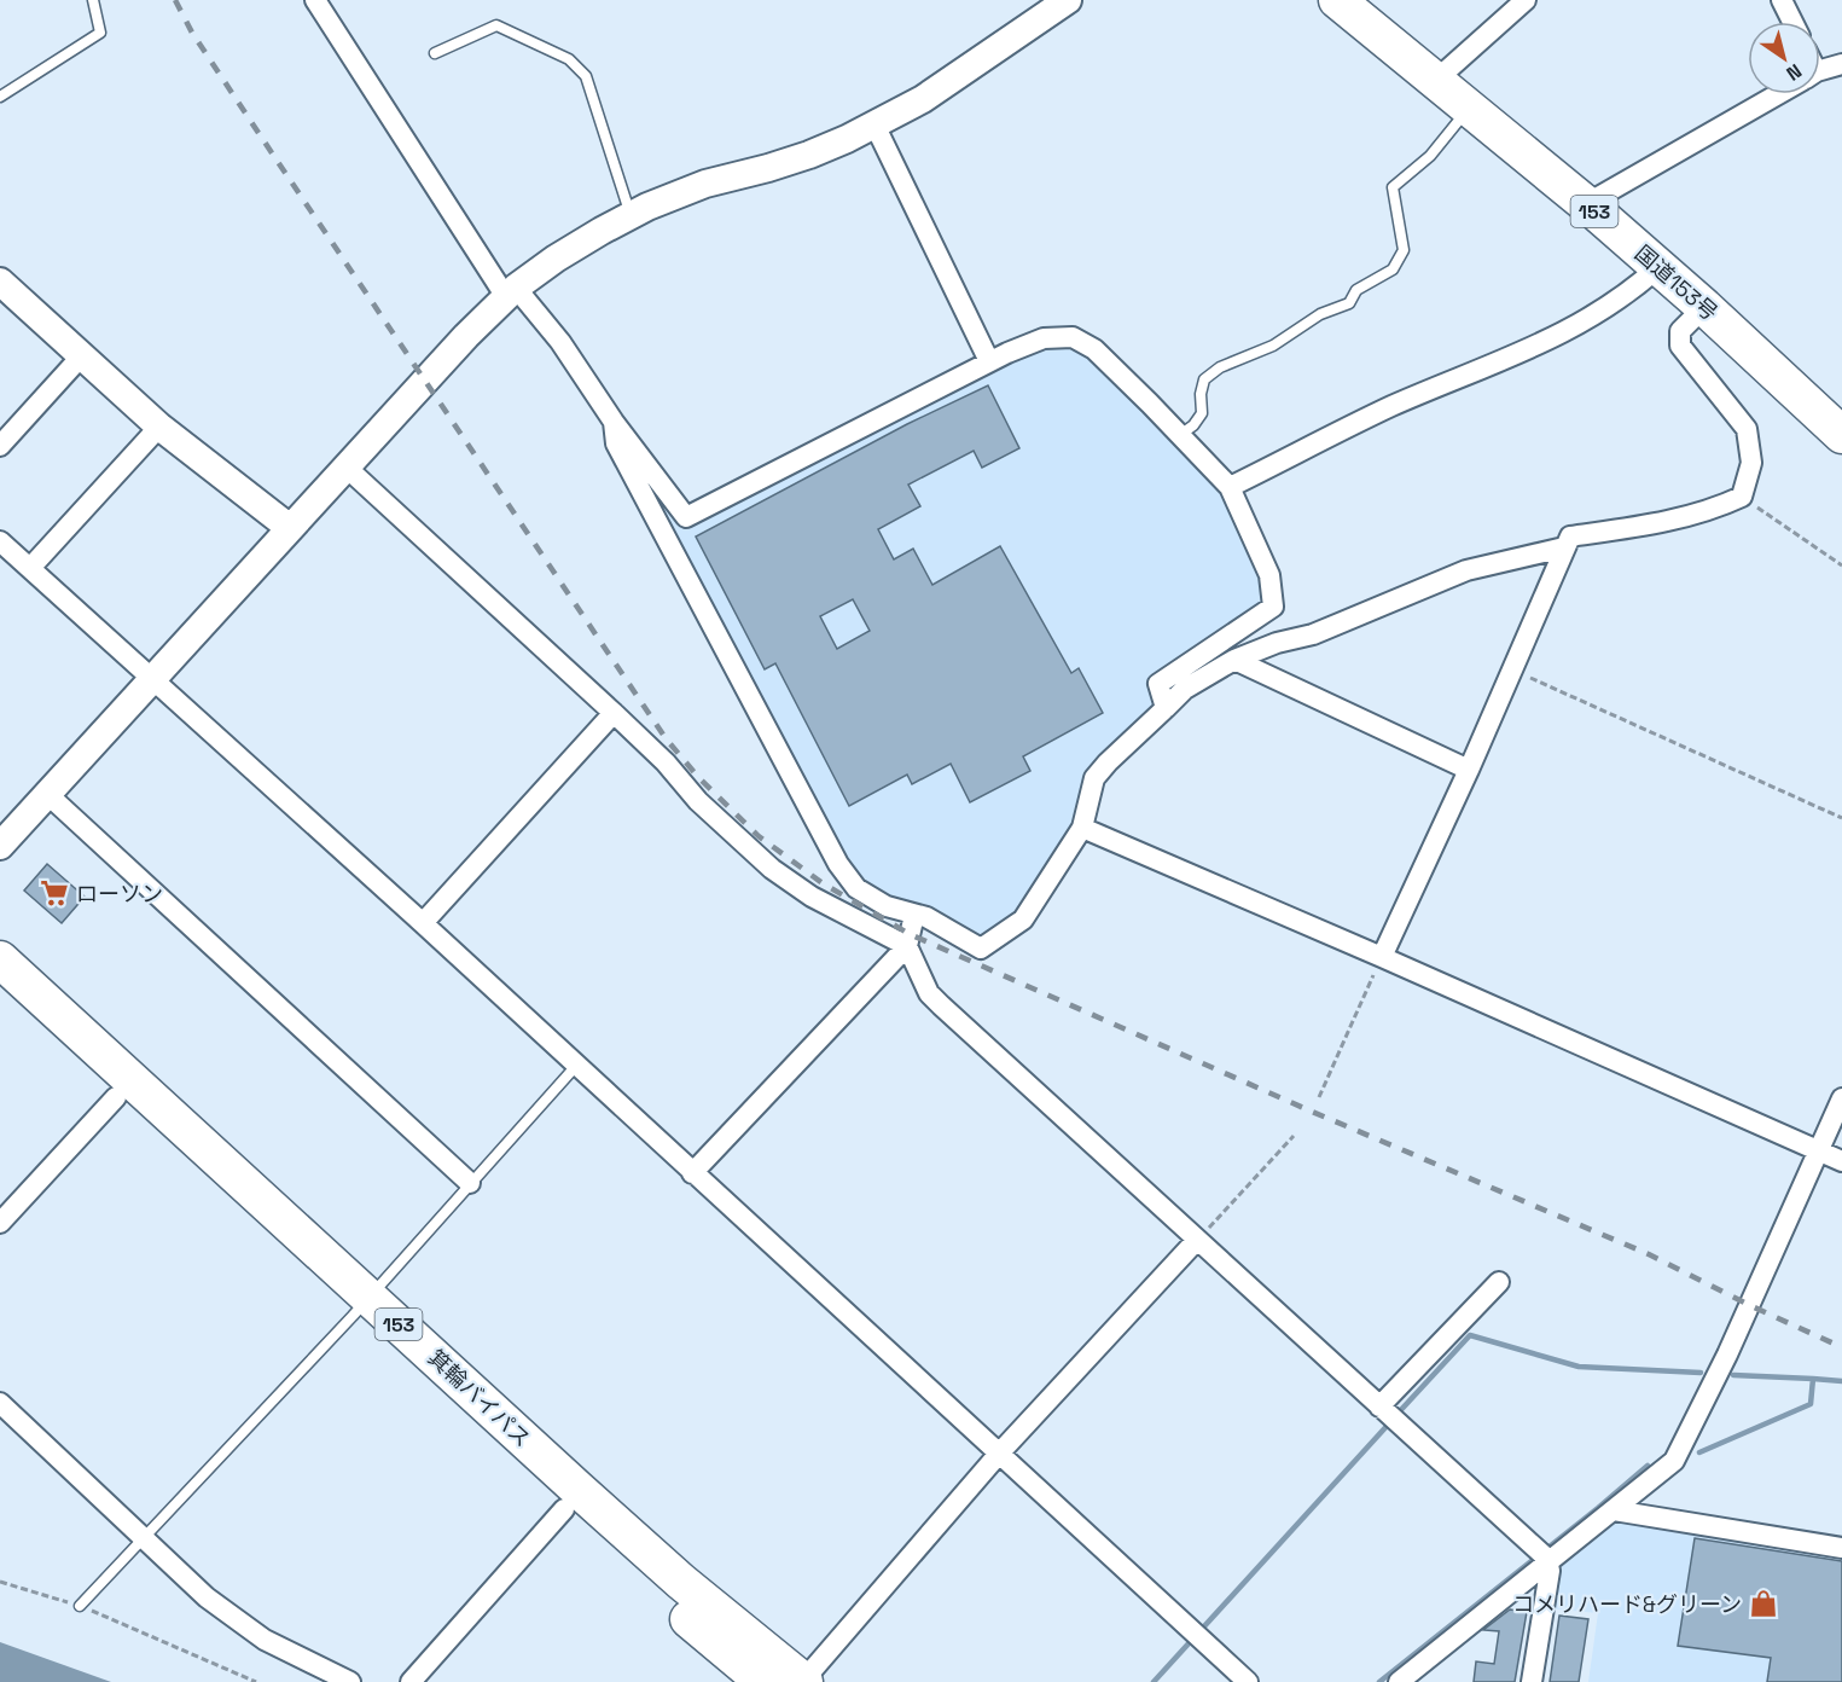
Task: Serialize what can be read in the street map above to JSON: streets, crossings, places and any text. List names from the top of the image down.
{
  "streets": {
    "highway": ["153", "国道153号", "箕輪バイパス"]
  },
  "places": {
    "supermarket": ["ローソン"],
    "shop": ["コメリハード&グリーン"]
  },
  "north": "bottom right"
}
